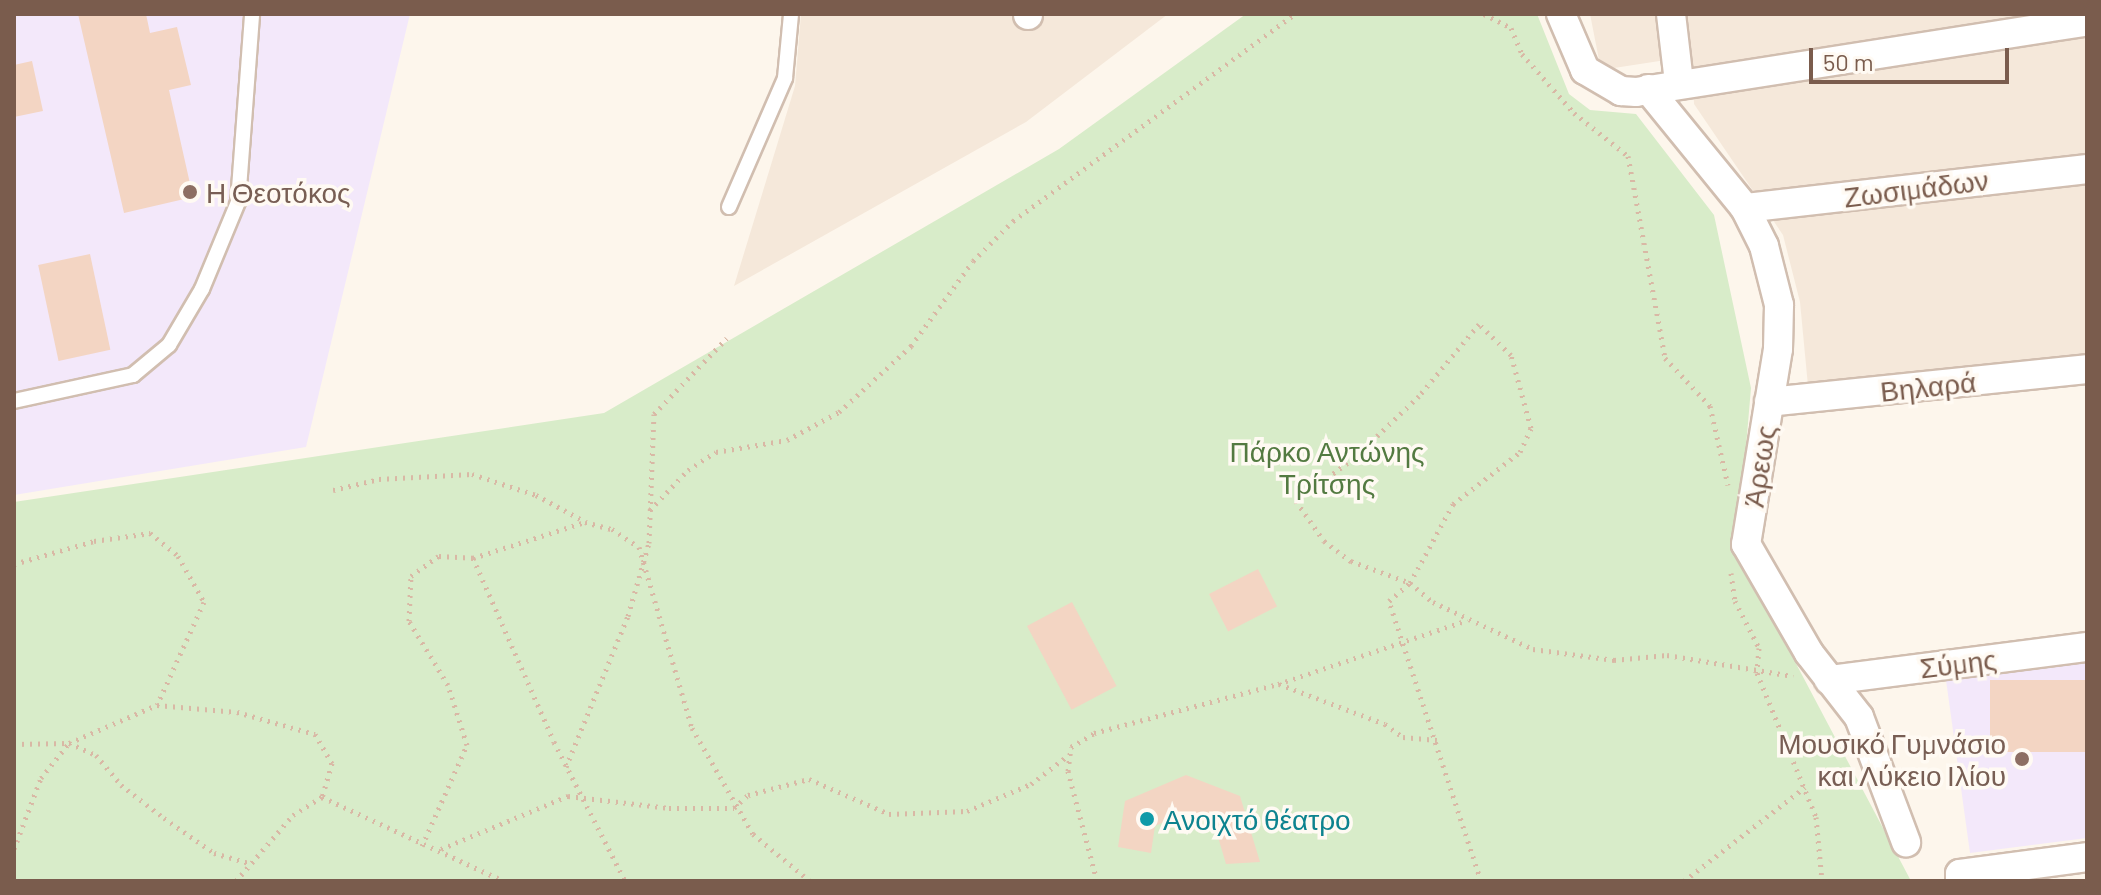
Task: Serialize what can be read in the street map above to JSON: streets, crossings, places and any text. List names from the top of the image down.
{
  "streets": {
    "street": [
      "Ζωσιμάδων",
      "Βηλαρά",
      "Άρεως",
      "Σύμης"
    ]
  },
  "crossings": [
    ["Ζωσιμάδων", "Άρεως"],
    ["Βηλαρά", "Άρεως"],
    ["Άρεως", "Σύμης"]
  ],
  "parks": ["Πάρκο Αντώνης Τρίτσης"],
  "places": ["Η Θεοτόκος", "Μουσικό Γυμνάσιο και Λύκειο Ιλίου", "Ανοιχτό θέατρο"],
  "scale_bar": "50 m"
}
